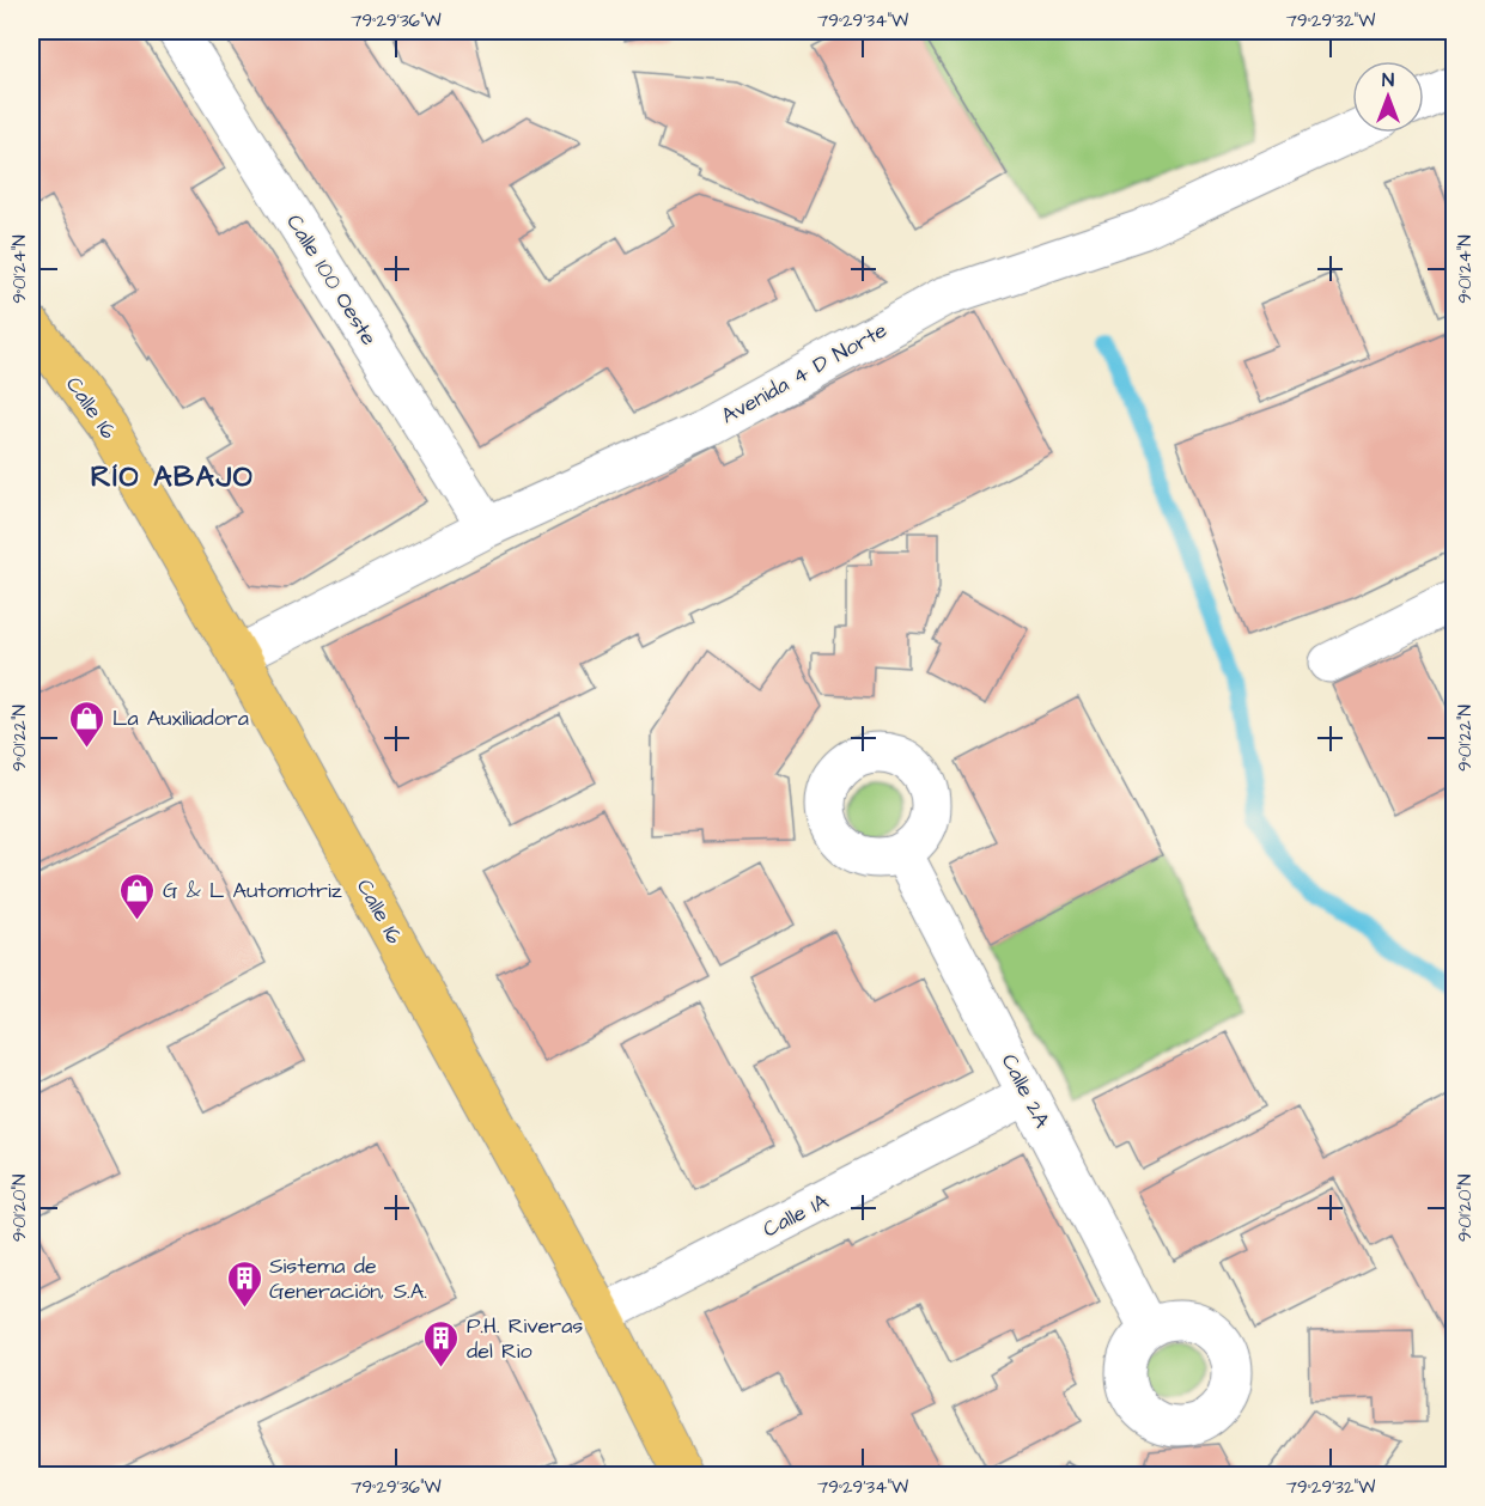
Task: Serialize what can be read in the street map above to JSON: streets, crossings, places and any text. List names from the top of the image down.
{
  "streets": {
    "main road": ["Calle 16"],
    "street": [
      "Calle 100 Oeste",
      "Avenida 4 D Norte",
      "Calle 2A",
      "Calle 1A"
    ]
  },
  "crossings": [
    ["Calle 100 Oeste", "Avenida 4 D Norte"],
    ["Avenida 4 D Norte", "Calle 16"],
    ["Calle 16", "Calle 1A"],
    ["Calle 2A", "Calle 1A"]
  ],
  "districts": ["RÍO ABAJO"],
  "places": {
    "shop": ["La Auxiliadora", "G & L Automotriz"],
    "building": ["Sistema de Generación, S.A.", "P.H. Riveras del Rio"]
  },
  "north": "top",
  "coordinates": [
    "79°29'36\"W",
    "79°29'34\"W",
    "79°29'32\"W",
    "9°01'24\"N",
    "9°01'22\"N",
    "9°01'20\"N"
  ]
}
